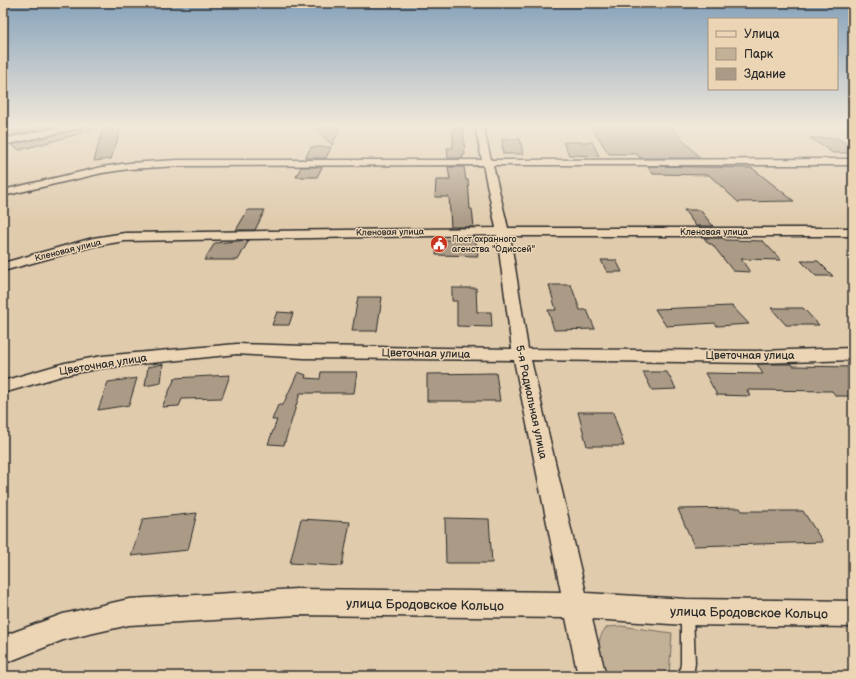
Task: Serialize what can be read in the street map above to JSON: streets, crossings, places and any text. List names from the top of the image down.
{
  "streets": {
    "street": [
      "Кленовая улица",
      "Цветочная улица",
      "5-я Радиальная улица",
      "улица Бродовское Кольцо"
    ]
  },
  "crossings": [
    ["Кленовая улица", "5-я Радиальная улица"],
    ["Цветочная улица", "5-я Радиальная улица"],
    ["5-я Радиальная улица", "улица Бродовское Кольцо"]
  ],
  "places": {
    "public building": ["Пост охранного агенства \"Одисcей\""]
  },
  "legend": ["Улица", "Парк", "Здание"]
}
